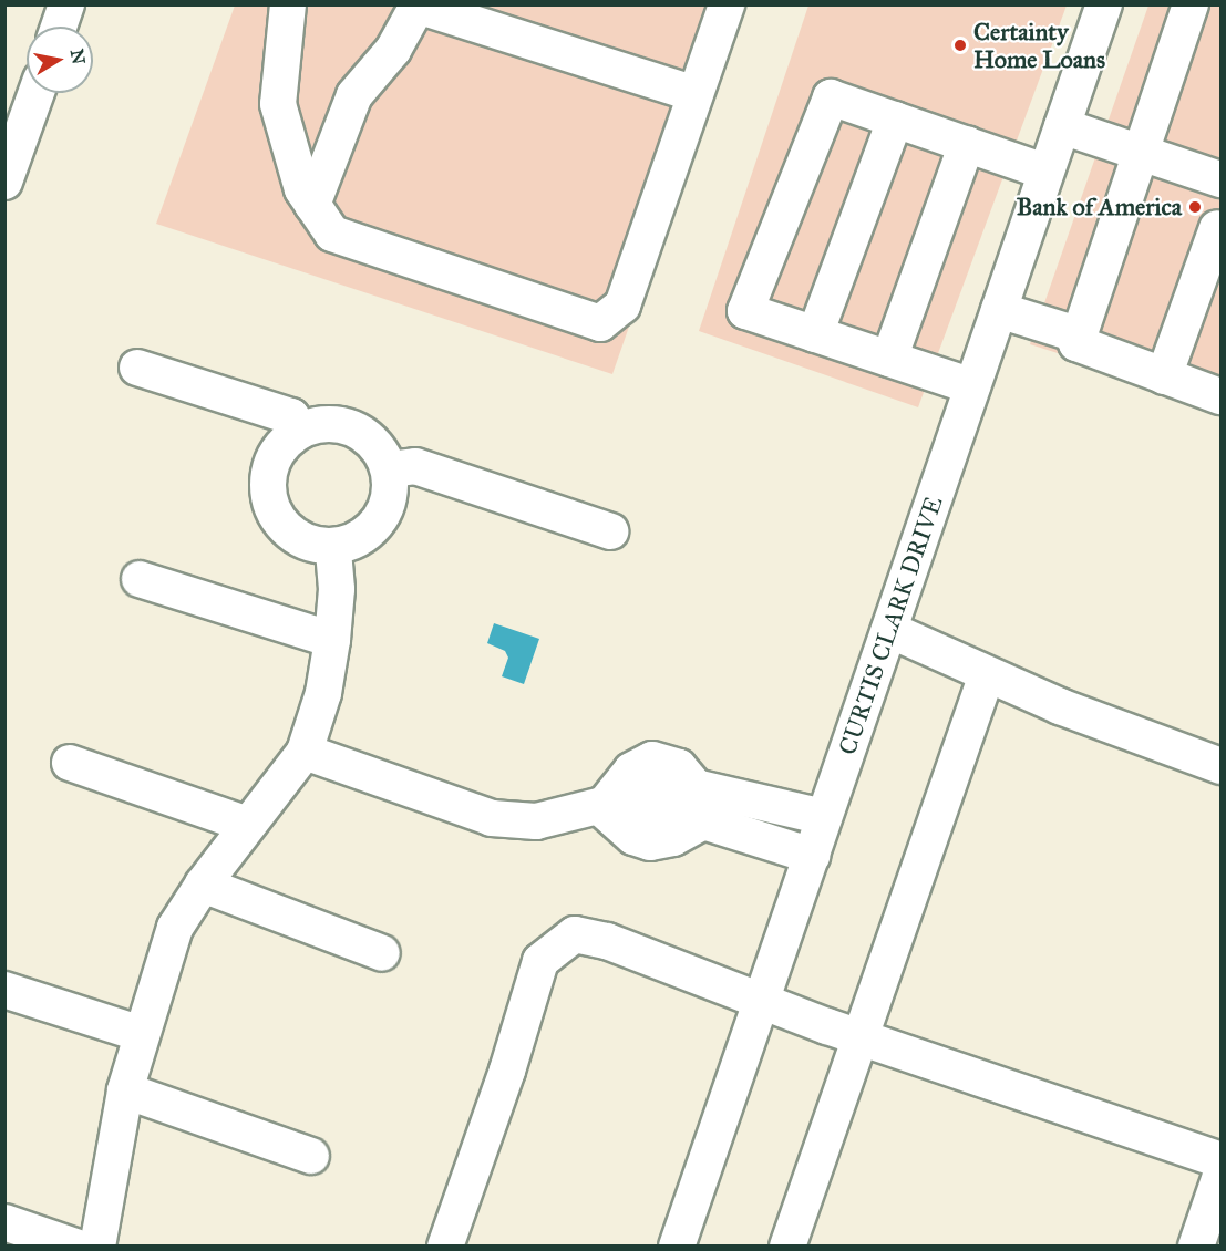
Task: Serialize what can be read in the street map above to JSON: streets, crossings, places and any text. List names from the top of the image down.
{
  "streets": {
    "street": ["CURTIS CLARK DRIVE"]
  },
  "places": ["Certainty Home Loans", "Bank of America"],
  "north": "right"
}
